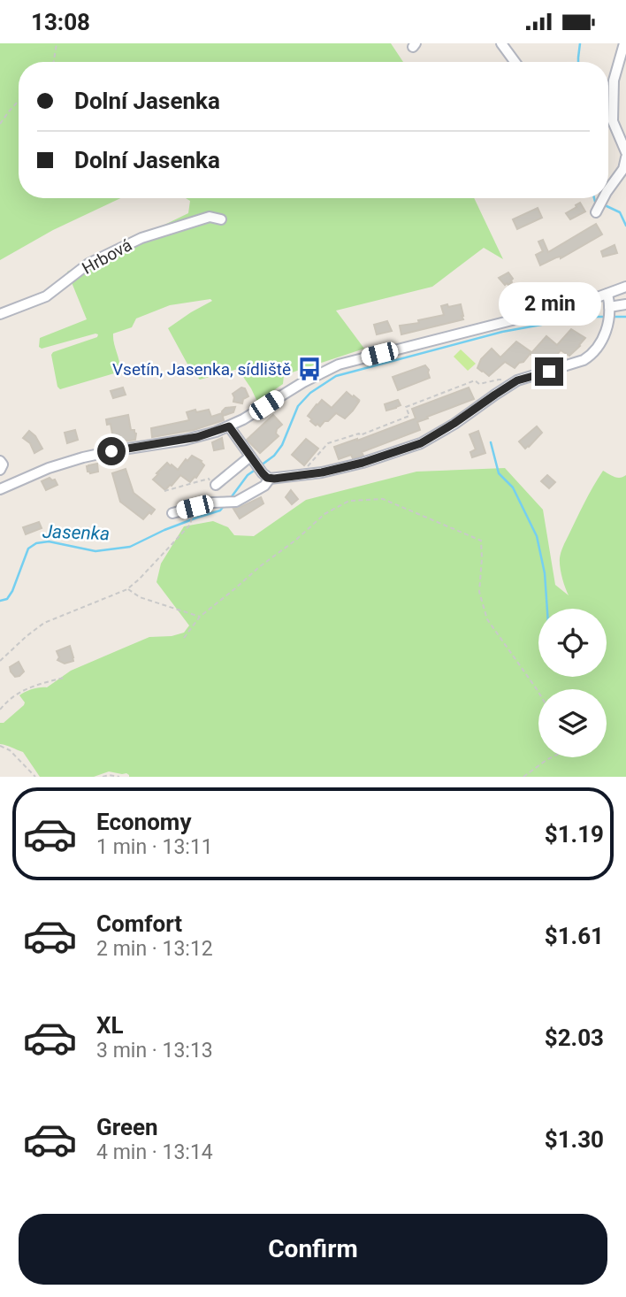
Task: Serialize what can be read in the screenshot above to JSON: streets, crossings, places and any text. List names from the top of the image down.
{
  "streets": {
    "street": ["Hrbová"]
  },
  "water": ["Jasenka"],
  "places": {
    "bus stop": ["Vsetín, Jasenka, sídliště"]
  },
  "page": {
    "status": "13:08",
    "banner": ["Dolní Jasenka", "Dolní Jasenka"],
    "bubble": "2 min",
    "list": [
      {
        "name": "Economy",
        "note": "1 min · 13:11",
        "value": "$1.19"
      },
      {
        "name": "Comfort",
        "note": "2 min · 13:12",
        "value": "$1.61"
      },
      {
        "name": "XL",
        "note": "3 min · 13:13",
        "value": "$2.03"
      },
      {
        "name": "Green",
        "note": "4 min · 13:14",
        "value": "$1.30"
      }
    ],
    "buttons": "Confirm"
  }
}
